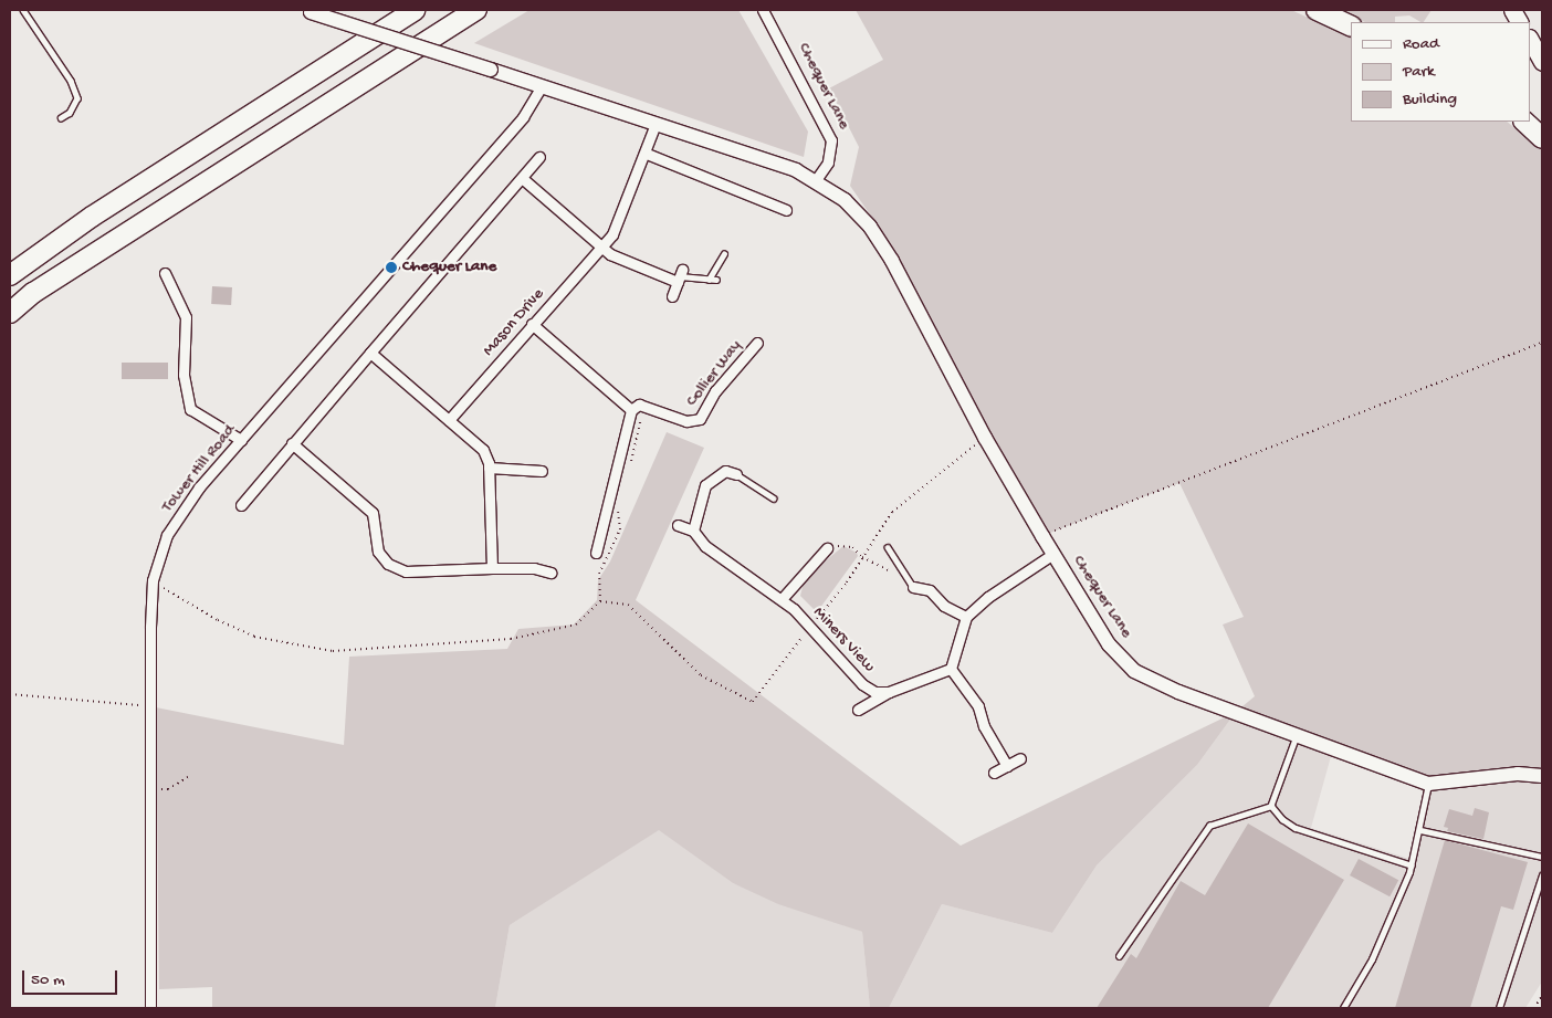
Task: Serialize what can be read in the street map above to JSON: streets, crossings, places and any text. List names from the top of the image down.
{
  "streets": {
    "street": [
      "Chequer Lane",
      "Mason Drive",
      "Collier Way",
      "Tower Hill Road",
      "Miners View"
    ]
  },
  "crossings": [
    ["Chequer Lane", "Mason Drive"],
    ["Chequer Lane", "Tower Hill Road"]
  ],
  "places": ["Chequer Lane"],
  "legend": ["Road", "Park", "Building"],
  "scale_bar": "50 m"
}
